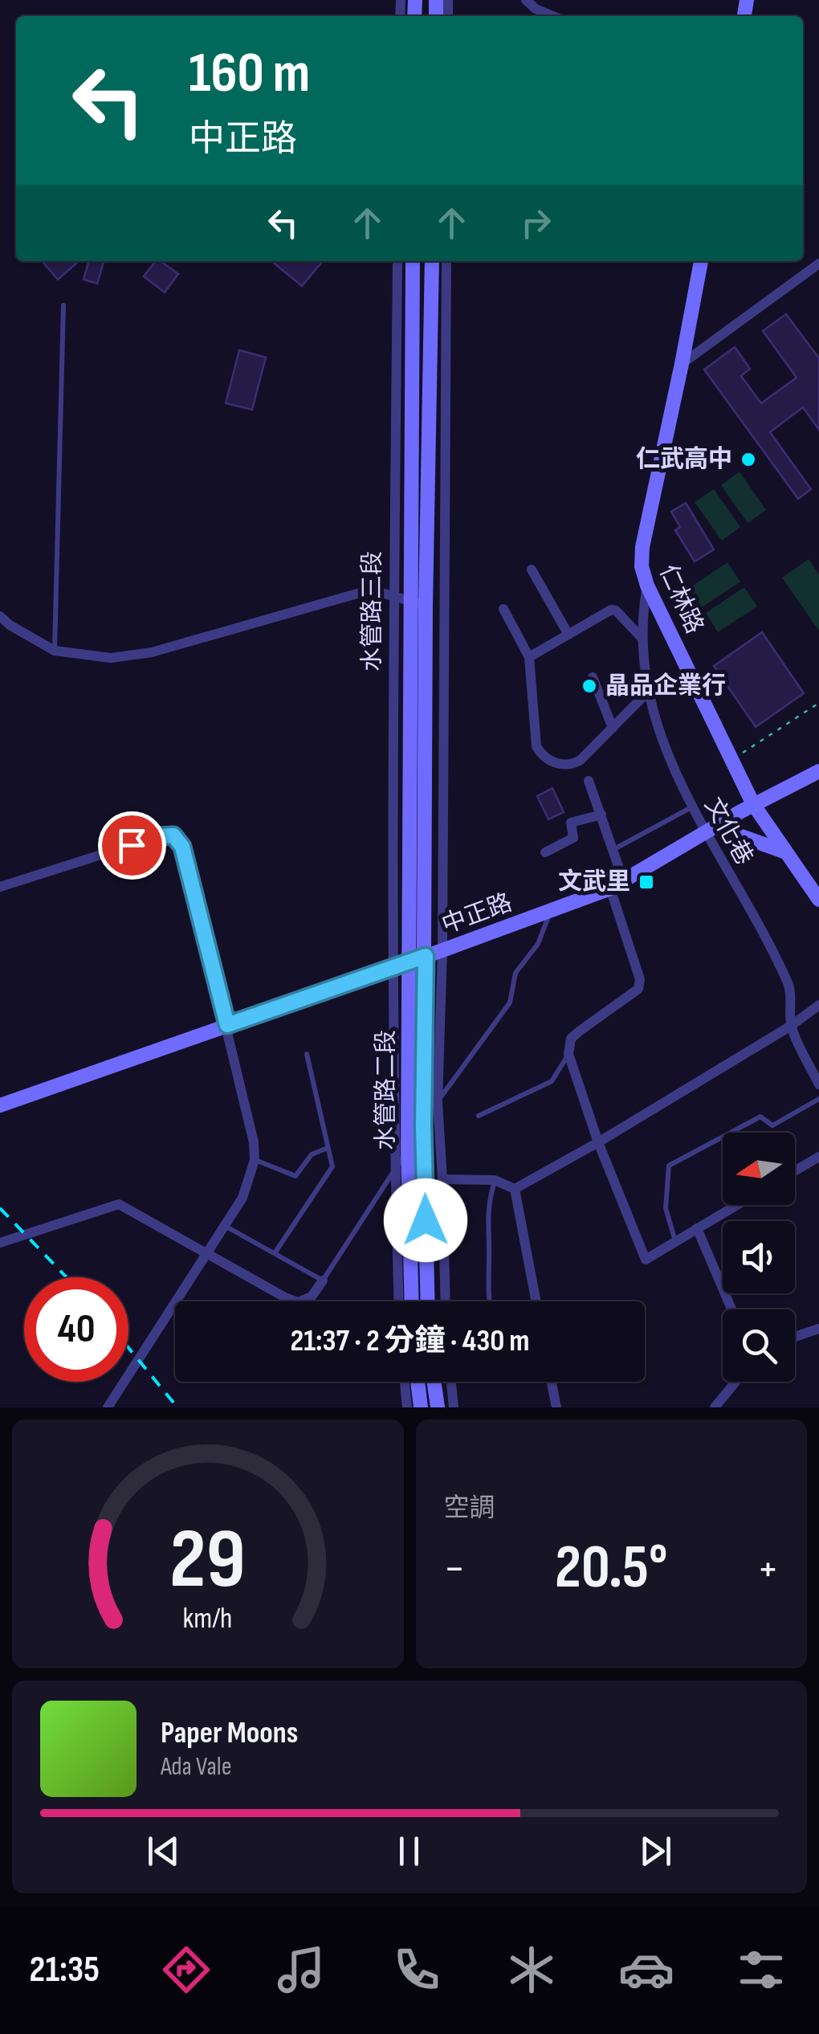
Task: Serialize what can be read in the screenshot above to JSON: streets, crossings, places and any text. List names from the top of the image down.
{
  "streets": {
    "street": [
      "仁林路",
      "水管路三段",
      "文化巷",
      "中正路",
      "水管路二段"
    ]
  },
  "crossings": [
    ["仁林路", "文化巷"],
    ["仁林路", "中正路"],
    ["水管路三段", "中正路"],
    ["水管路三段", "水管路二段"],
    ["文化巷", "中正路"],
    ["中正路", "水管路二段"]
  ],
  "places": {
    "other": ["仁武高中", "晶品企業行"],
    "transit": ["文武里"]
  },
  "north": "left",
  "page": {
    "turn": ["160 m", "中正路"],
    "limit": "40",
    "trip": "21:37 · 2 分鐘 · 430 m",
    "tile": "空調",
    "heat": ["−", "20.5°", "+"],
    "song": ["Paper Moons", "Ada Vale"],
    "tabs": "21:35",
    "gauge": ["29", "km/h"]
  }
}
